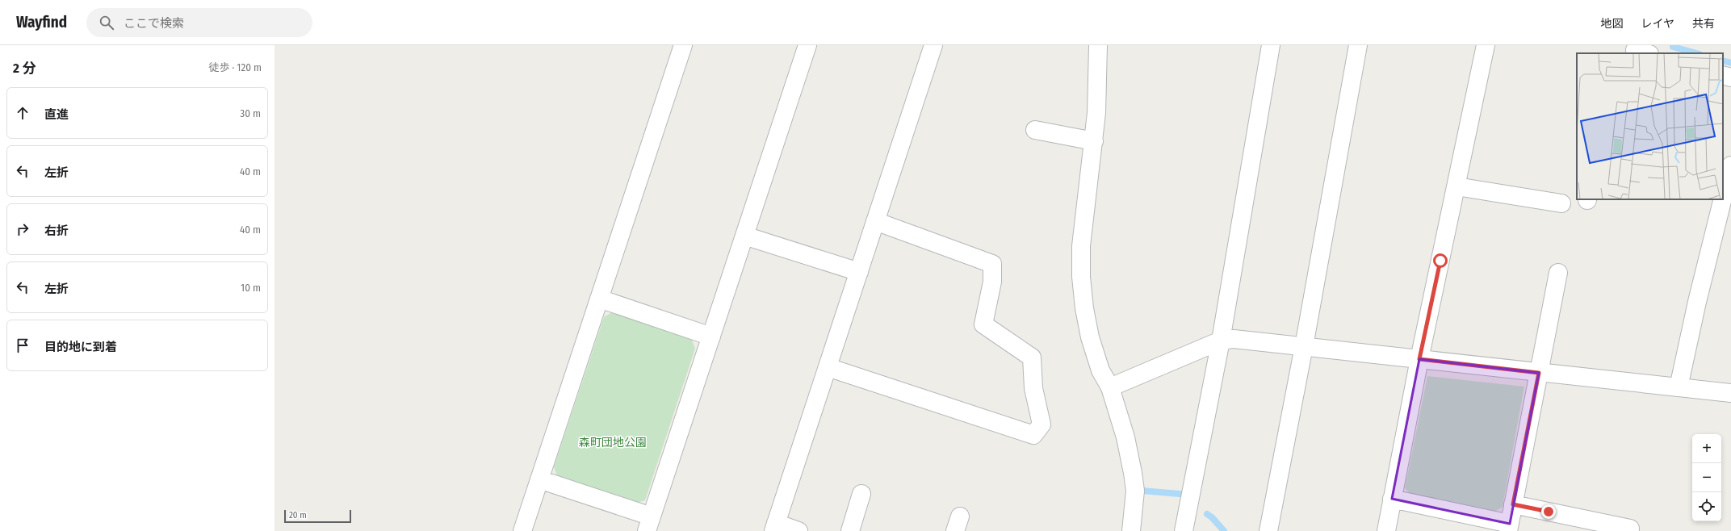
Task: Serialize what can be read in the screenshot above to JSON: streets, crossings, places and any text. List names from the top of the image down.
{
  "parks": ["森町団地公園"],
  "scale_bar": "20 m",
  "page": {
    "header": "Wayfind",
    "search": "ここで検索",
    "nav": ["地図", "レイヤ", "共有"],
    "heading": ["2 分", "徒歩 · 120 m"],
    "list": [
      ["直進", "30 m"],
      ["左折", "40 m"],
      ["右折", "40 m"],
      ["左折", "10 m"],
      "目的地に到着"
    ],
    "map_buttons": ["+", "−"],
    "scale": "20 m"
  }
}
